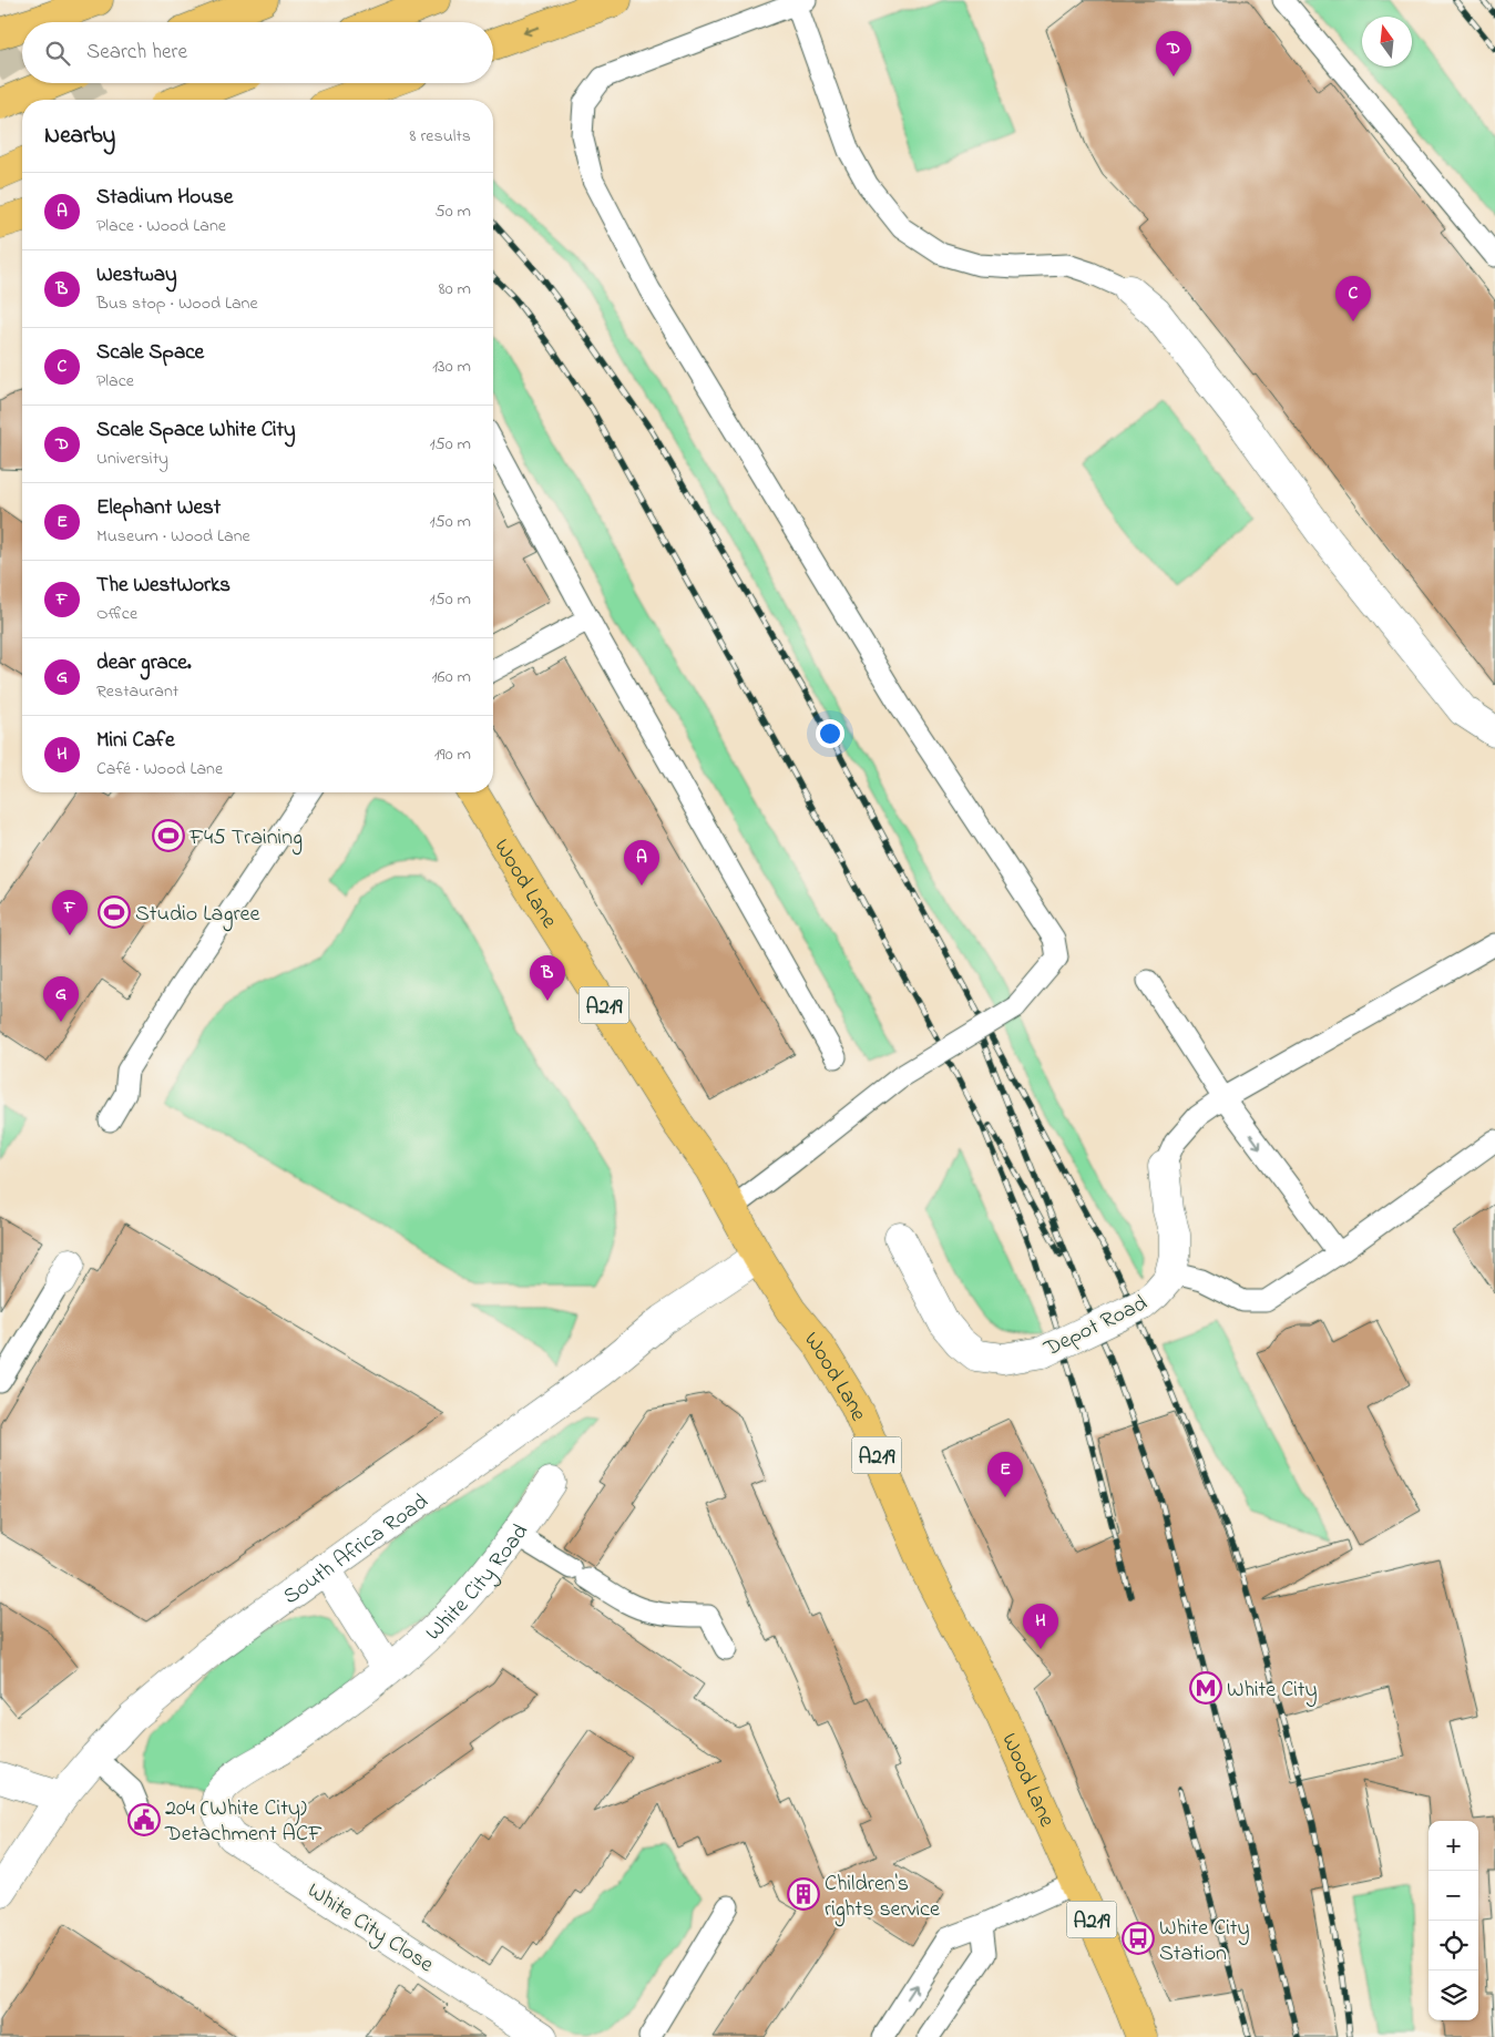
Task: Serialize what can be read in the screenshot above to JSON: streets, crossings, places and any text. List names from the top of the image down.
{
  "streets": {
    "main road": ["Wood Lane", "A219"],
    "street": [
      "Depot Road",
      "South Africa Road",
      "White City Road",
      "White City Close"
    ]
  },
  "crossings": [
    ["Wood Lane", "South Africa Road"],
    ["White City Road", "White City Close"]
  ],
  "places": {
    "sports": ["F45 Training", "Studio Lagree"],
    "metro station": ["White City"],
    "public building": ["204 (White City) Detachment ACF"],
    "building": ["Children's rights service"],
    "bus stop": ["White City Station"]
  },
  "north": "top",
  "page": {
    "search": "Search here",
    "pins": [
      "D",
      "C",
      "A",
      "F",
      "B",
      "G",
      "E",
      "H"
    ],
    "heading": ["Nearby", "8 results"],
    "list": [
      {
        "mark": "A",
        "name": "Stadium House",
        "note": "Place · Wood Lane",
        "value": "50 m"
      },
      {
        "mark": "B",
        "name": "Westway",
        "note": "Bus stop · Wood Lane",
        "value": "80 m"
      },
      {
        "mark": "C",
        "name": "Scale Space",
        "note": "Place",
        "value": "130 m"
      },
      {
        "mark": "D",
        "name": "Scale Space White City",
        "note": "University",
        "value": "150 m"
      },
      {
        "mark": "E",
        "name": "Elephant West",
        "note": "Museum · Wood Lane",
        "value": "150 m"
      },
      {
        "mark": "F",
        "name": "The WestWorks",
        "note": "Office",
        "value": "150 m"
      },
      {
        "mark": "G",
        "name": "dear grace.",
        "note": "Restaurant",
        "value": "160 m"
      },
      {
        "mark": "H",
        "name": "Mini Cafe",
        "note": "Café · Wood Lane",
        "value": "190 m"
      }
    ],
    "map_buttons": ["+", "−"]
  }
}
